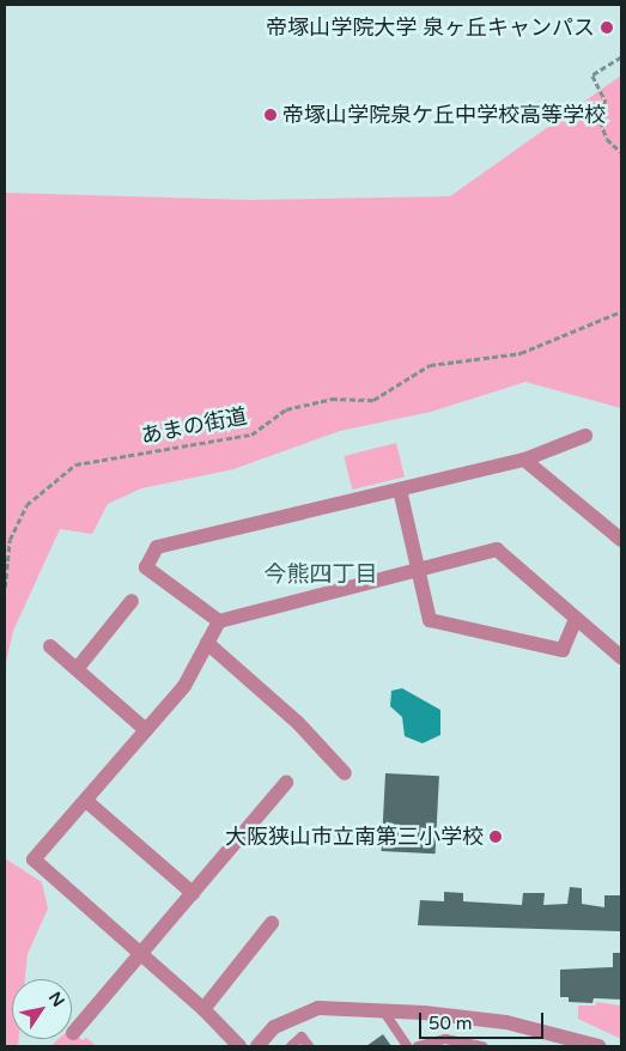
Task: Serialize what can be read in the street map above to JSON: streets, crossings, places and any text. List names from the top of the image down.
{
  "streets": {
    "path": ["あまの街道"]
  },
  "districts": ["今熊四丁目"],
  "places": ["帝塚山学院大学 泉ヶ丘キャンパス", "帝塚山学院泉ケ丘中学校高等学校", "大阪狭山市立南第三小学校"],
  "scale_bar": "50 m",
  "north": "top right"
}
